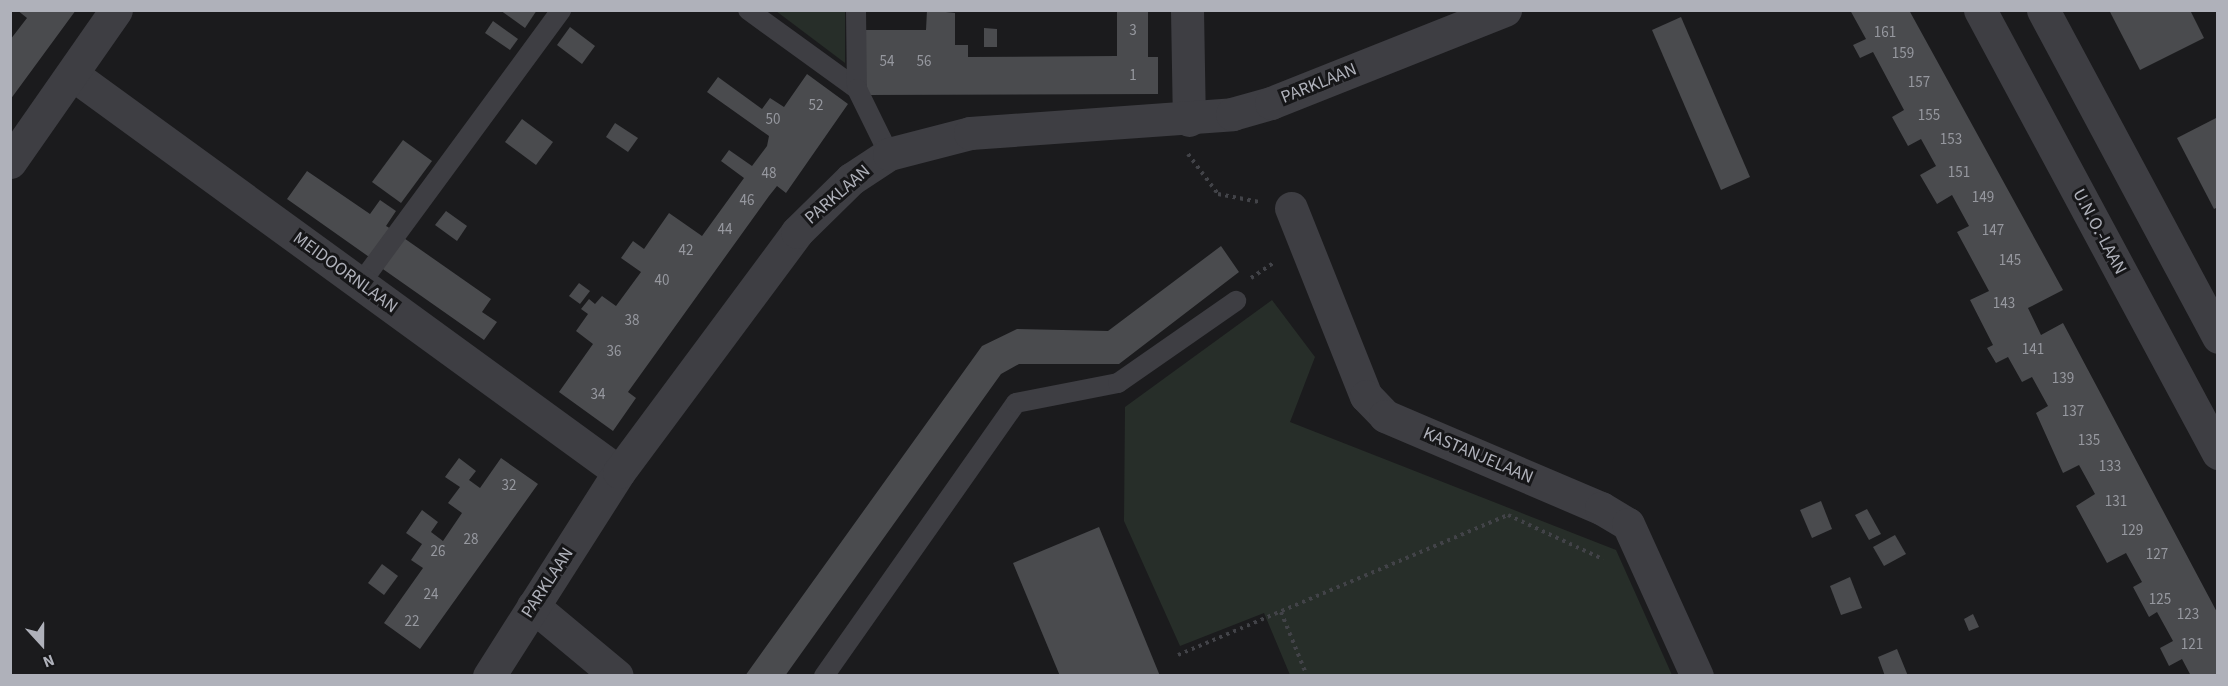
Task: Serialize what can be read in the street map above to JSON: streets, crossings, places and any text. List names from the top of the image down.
{
  "streets": {
    "street": [
      "PARKLAAN",
      "U.N.O.-LAAN",
      "MEIDOORNLAAN",
      "KASTANJELAAN"
    ]
  },
  "crossings": [
    ["PARKLAAN", "MEIDOORNLAAN"]
  ],
  "house_numbers": [
    "3",
    "161",
    "159",
    "54",
    "56",
    "1",
    "157",
    "52",
    "155",
    "50",
    "153",
    "151",
    "48",
    "149",
    "46",
    "44",
    "147",
    "42",
    "145",
    "40",
    "143",
    "38",
    "141",
    "36",
    "139",
    "34",
    "137",
    "135",
    "133",
    "32",
    "131",
    "129",
    "28",
    "26",
    "127",
    "24",
    "125",
    "123",
    "22",
    "121"
  ],
  "north": "bottom"
}
